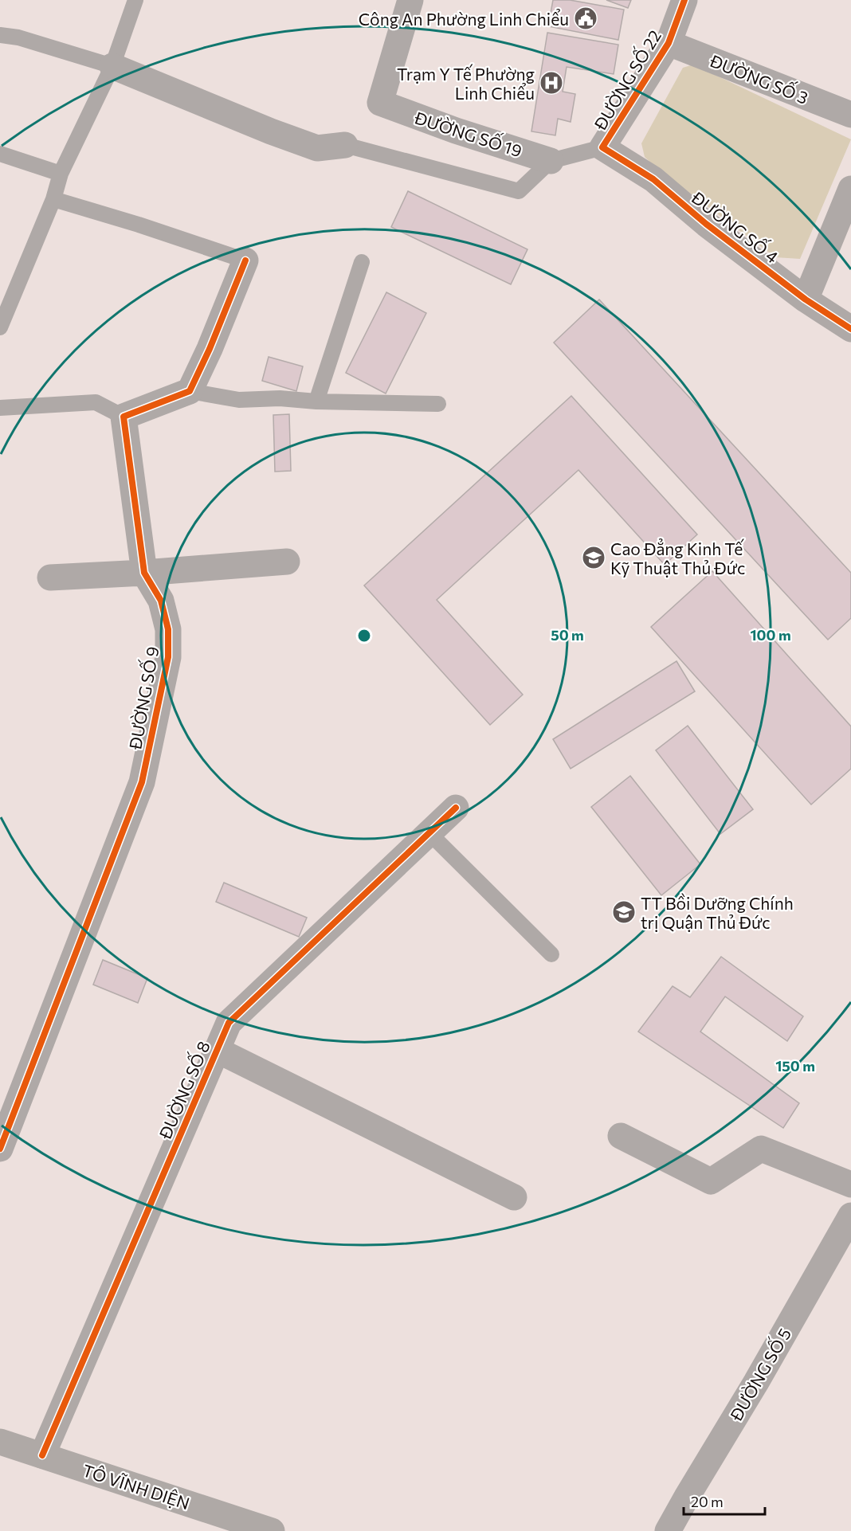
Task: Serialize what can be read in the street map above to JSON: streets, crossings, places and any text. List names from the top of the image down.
{
  "streets": {
    "street": [
      "ĐƯỜNG SỐ 3",
      "ĐƯỜNG SỐ 22",
      "ĐƯỜNG SỐ 19",
      "ĐƯỜNG SỐ 4",
      "ĐƯỜNG SỐ 9",
      "ĐƯỜNG SỐ 8",
      "ĐƯỜNG SỐ 5",
      "TÔ VĨNH DIỆN"
    ]
  },
  "crossings": [
    ["ĐƯỜNG SỐ 3", "ĐƯỜNG SỐ 22"],
    ["ĐƯỜNG SỐ 22", "ĐƯỜNG SỐ 4"],
    ["ĐƯỜNG SỐ 8", "TÔ VĨNH DIỆN"]
  ],
  "places": {
    "public building": ["Công An Phường Linh Chiểu"],
    "hospital": ["Trạm Y Tế Phường Linh Chiểu"],
    "school or university": ["Cao Đẳng Kinh Tế Kỹ Thuật Thủ Đức", "TT Bồi Dưỡng Chính trị Quận Thủ Đức"]
  },
  "scale_bar": "20 m",
  "rings": ["50 m", "100 m", "150 m"]
}
